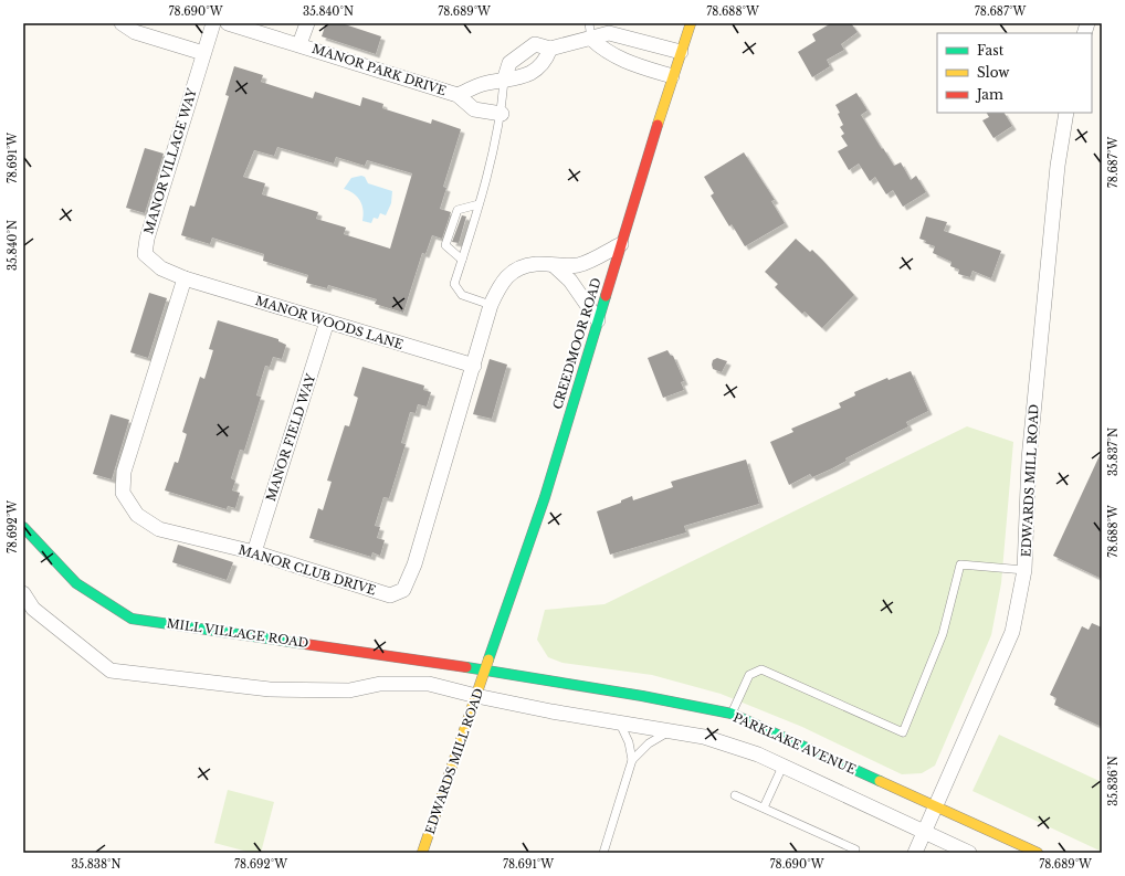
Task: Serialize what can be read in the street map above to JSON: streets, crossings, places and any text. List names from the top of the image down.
{
  "streets": {
    "street": [
      "MANOR PARK DRIVE",
      "MANOR VILLAGE WAY",
      "MANOR WOODS LANE",
      "CREEDMOOR ROAD",
      "MANOR FIELD WAY",
      "EDWARDS MILL ROAD",
      "MANOR CLUB DRIVE",
      "MILL VILLAGE ROAD",
      "PARKLAKE AVENUE"
    ]
  },
  "crossings": [
    ["MANOR VILLAGE WAY", "MANOR WOODS LANE"],
    ["MANOR VILLAGE WAY", "MANOR CLUB DRIVE"],
    ["MANOR WOODS LANE", "MANOR FIELD WAY"],
    ["MANOR WOODS LANE", "MANOR CLUB DRIVE"],
    ["CREEDMOOR ROAD", "EDWARDS MILL ROAD"],
    ["CREEDMOOR ROAD", "MANOR CLUB DRIVE"],
    ["CREEDMOOR ROAD", "MILL VILLAGE ROAD"],
    ["CREEDMOOR ROAD", "PARKLAKE AVENUE"],
    ["MANOR FIELD WAY", "MANOR CLUB DRIVE"],
    ["EDWARDS MILL ROAD", "MILL VILLAGE ROAD"],
    ["EDWARDS MILL ROAD", "PARKLAKE AVENUE"],
    ["MILL VILLAGE ROAD", "PARKLAKE AVENUE"]
  ],
  "legend": ["Fast", "Slow", "Jam"],
  "coordinates": [
    "78.690°W",
    "35.840°N",
    "78.689°W",
    "78.688°W",
    "78.687°W",
    "78.691°W",
    "35.837°N",
    "78.692°W",
    "35.836°N",
    "35.838°N"
  ]
}
